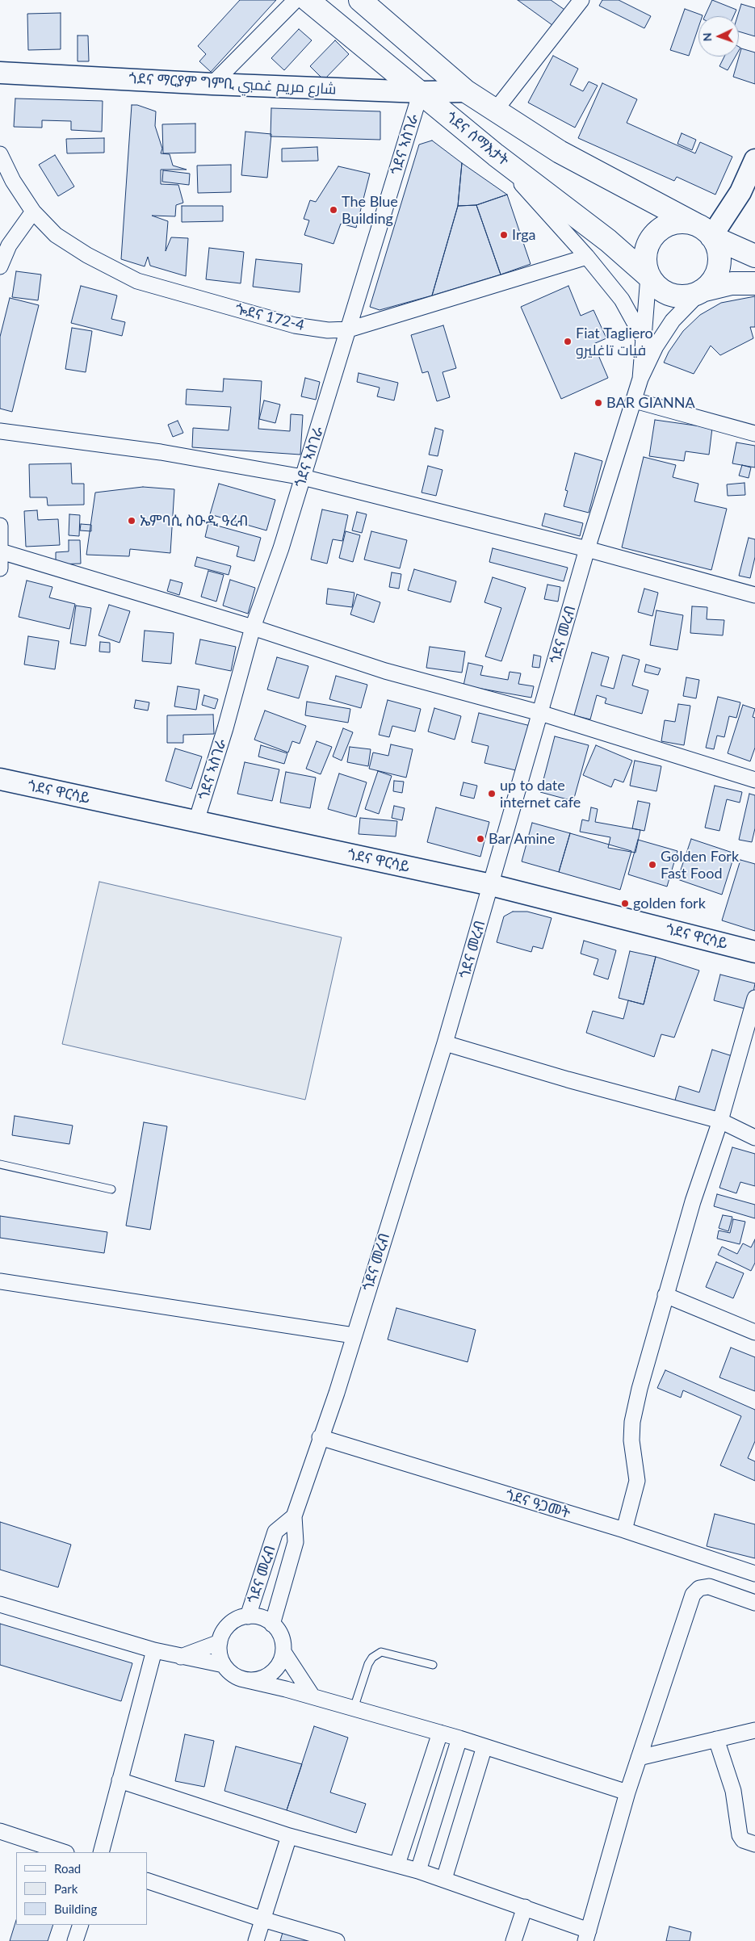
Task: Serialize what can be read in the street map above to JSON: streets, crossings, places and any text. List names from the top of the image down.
{
  "streets": {
    "main road": ["ጎደና ማርያም ግምቢ شارع مريم غمبي", "ጎደና ሰማእታት", "ጎደና ዋርሳይ"],
    "street": [
      "ጎደና ኣስገራ",
      "ጐደና 172-4",
      "ጎደና መረብ",
      "ጎደና ዓጋመት"
    ]
  },
  "crossings": [
    ["ጎደና ማርያም ግምቢ شارع مريم غمبي", "ጎደና ሰማእታት"],
    ["ጎደና ማርያም ግምቢ شارع مريم غمبي", "ጎደና ኣስገራ"],
    ["ጎደና ሰማእታት", "ጎደና ኣስገራ"],
    ["ጎደና ኣስገራ", "ጐደና 172-4"],
    ["ጎደና ኣስገራ", "ጎደና ዋርሳይ"],
    ["ጎደና መረብ", "ጎደና ዋርሳይ"],
    ["ጎደና መረብ", "ጎደና ዓጋመት"]
  ],
  "places": [
    "The Blue Building",
    "Irga",
    "Fiat Tagliero فيات تاغليرو",
    "BAR GIANNA",
    "ኤምባሲ ስዑዲ ዓረብ",
    "up to date internet cafe",
    "Bar Amine",
    "Golden Fork Fast Food",
    "golden fork"
  ],
  "legend": ["Road", "Park", "Building"],
  "north": "left"
}
